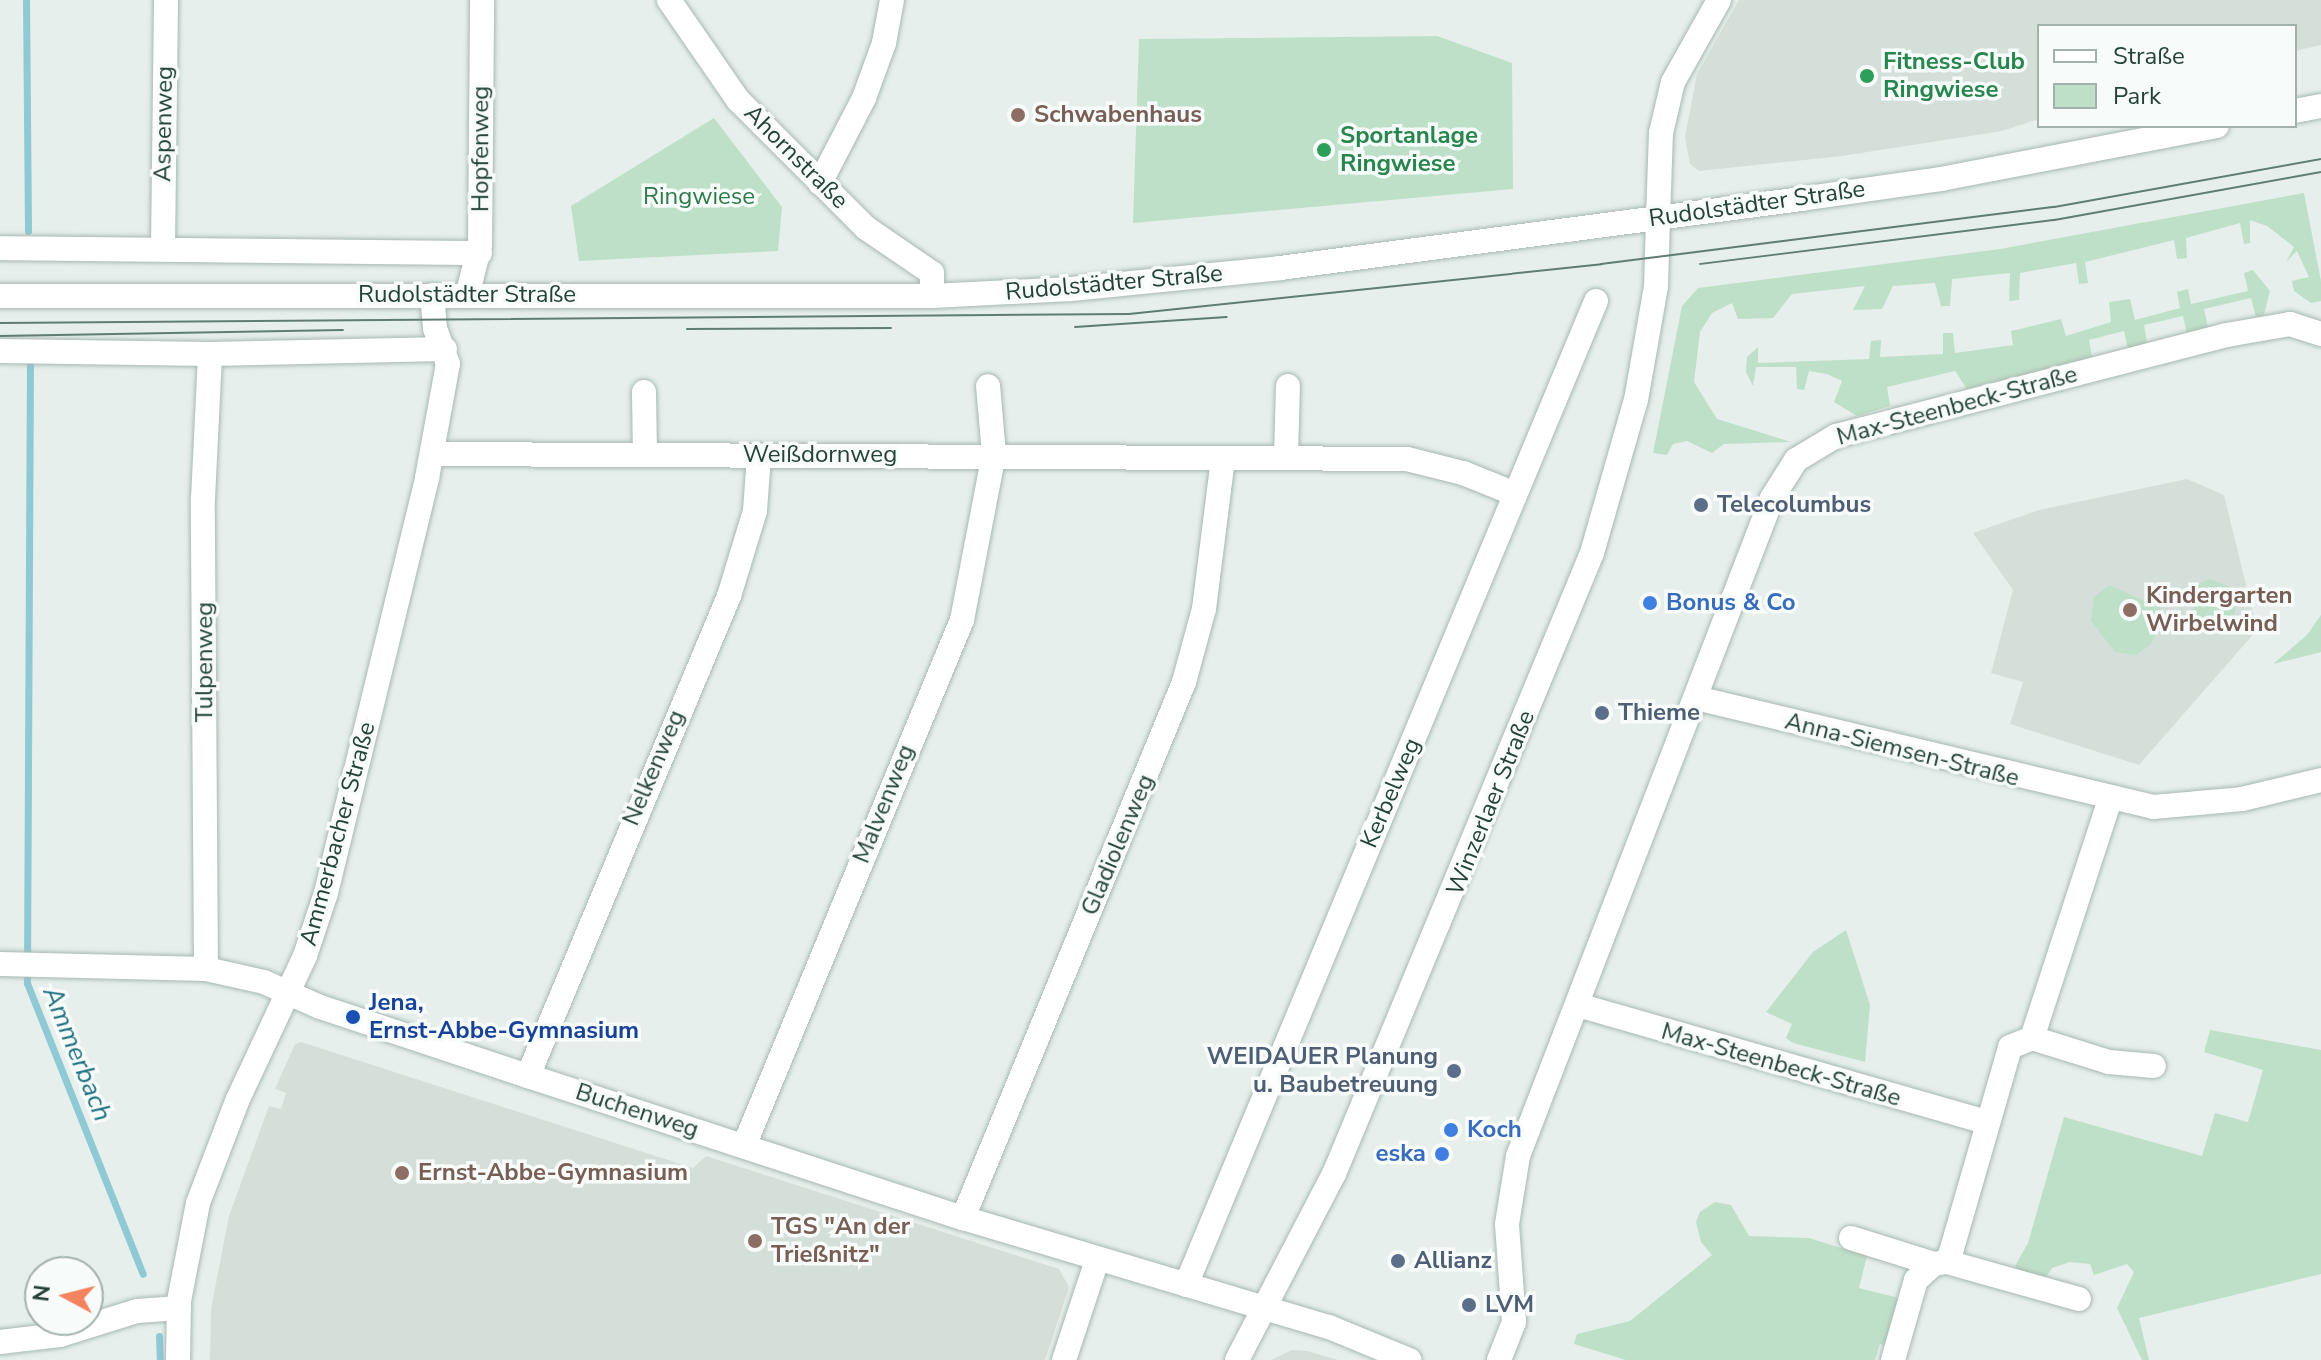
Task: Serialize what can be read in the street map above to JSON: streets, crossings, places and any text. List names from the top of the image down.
{
  "streets": {
    "street": [
      "Aspenweg",
      "Hopfenweg",
      "Ahornstraße",
      "Rudolstädter Straße",
      "Max-Steenbeck-Straße",
      "Weißdornweg",
      "Tulpenweg",
      "Anna-Siemsen-Straße",
      "Nelkenweg",
      "Kerbelweg",
      "Winzerlaer Straße",
      "Malvenweg",
      "Ammerbacher Straße",
      "Gladiolenweg",
      "Buchenweg"
    ]
  },
  "crossings": [
    ["Aspenweg", "Rudolstädter Straße"],
    ["Hopfenweg", "Rudolstädter Straße"],
    ["Ahornstraße", "Rudolstädter Straße"],
    ["Rudolstädter Straße", "Winzerlaer Straße"],
    ["Rudolstädter Straße", "Ammerbacher Straße"],
    ["Max-Steenbeck-Straße", "Anna-Siemsen-Straße"],
    ["Weißdornweg", "Nelkenweg"],
    ["Weißdornweg", "Kerbelweg"],
    ["Weißdornweg", "Malvenweg"],
    ["Weißdornweg", "Ammerbacher Straße"],
    ["Weißdornweg", "Gladiolenweg"],
    ["Tulpenweg", "Buchenweg"],
    ["Nelkenweg", "Buchenweg"],
    ["Kerbelweg", "Buchenweg"],
    ["Winzerlaer Straße", "Buchenweg"],
    ["Malvenweg", "Buchenweg"],
    ["Ammerbacher Straße", "Buchenweg"],
    ["Gladiolenweg", "Buchenweg"]
  ],
  "water": ["Ammerbach"],
  "parks": ["Ringwiese"],
  "places": [
    "Fitness-Club Ringwiese",
    "Schwabenhaus",
    "Sportanlage Ringwiese",
    "Telecolumbus",
    "Bonus & Co",
    "Kindergarten Wirbelwind",
    "Thieme",
    "Jena, Ernst-Abbe-Gymnasium",
    "WEIDAUER Planung u. Baubetreuung",
    "Koch",
    "eska",
    "Ernst-Abbe-Gymnasium",
    "TGS \"An der Trießnitz\"",
    "Allianz",
    "LVM"
  ],
  "legend": ["Straße", "Park"],
  "north": "left"
}
